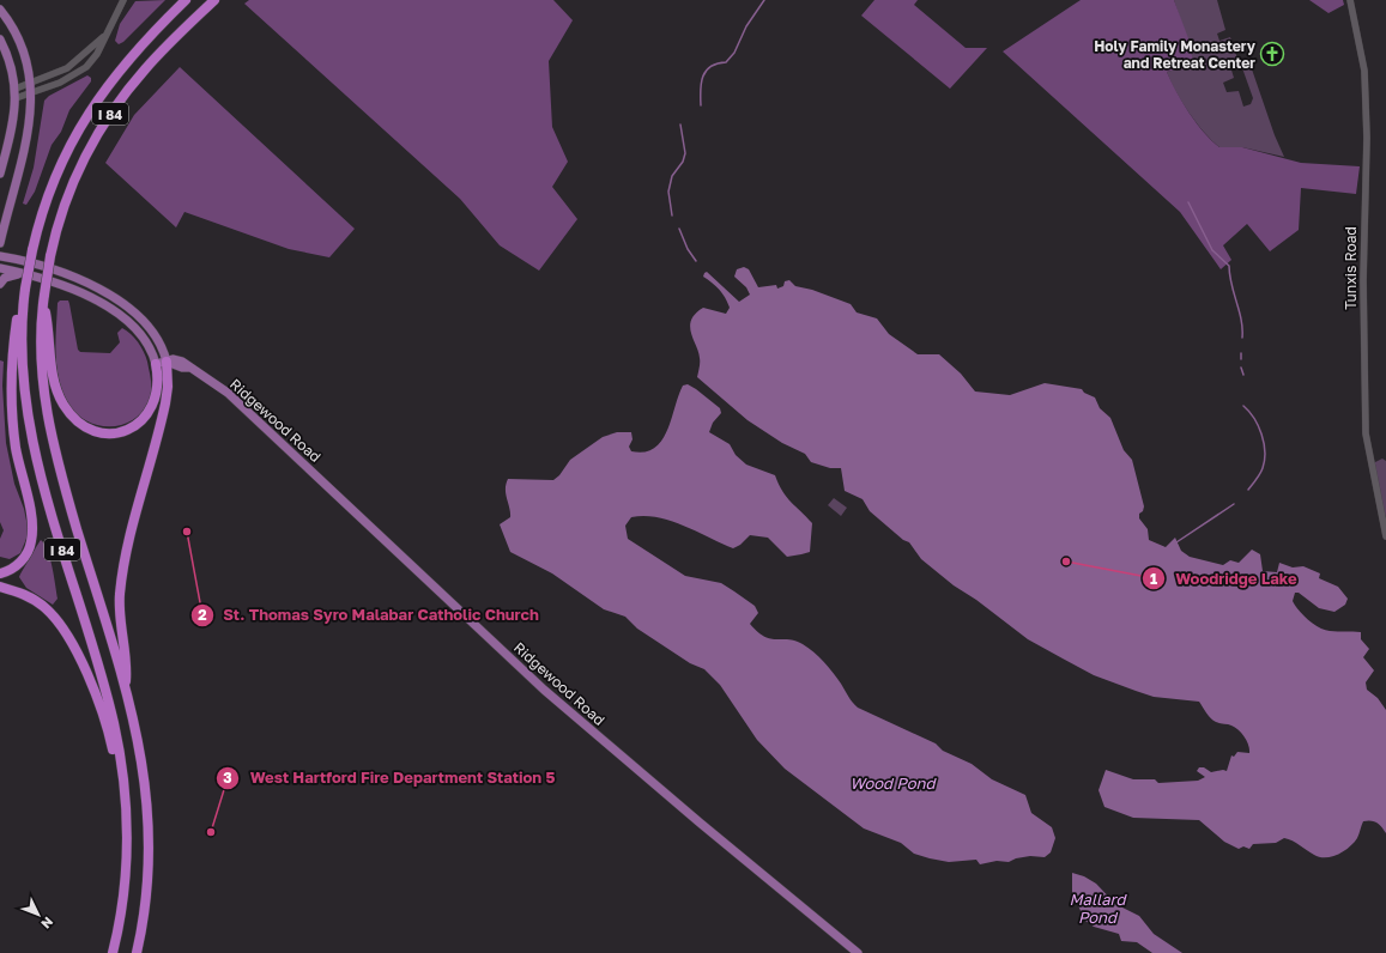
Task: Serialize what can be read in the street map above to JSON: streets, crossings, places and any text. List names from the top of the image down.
{
  "streets": {
    "highway": ["I 84"],
    "main road": ["Ridgewood Road"],
    "street": ["Tunxis Road"]
  },
  "water": ["Wood Pond", "Mallard Pond"],
  "places": {
    "church": ["Holy Family Monastery and Retreat Center"],
    "other": ["St. Thomas Syro Malabar Catholic Church", "Woodridge Lake", "West Hartford Fire Department Station 5"]
  },
  "north": "bottom right"
}
